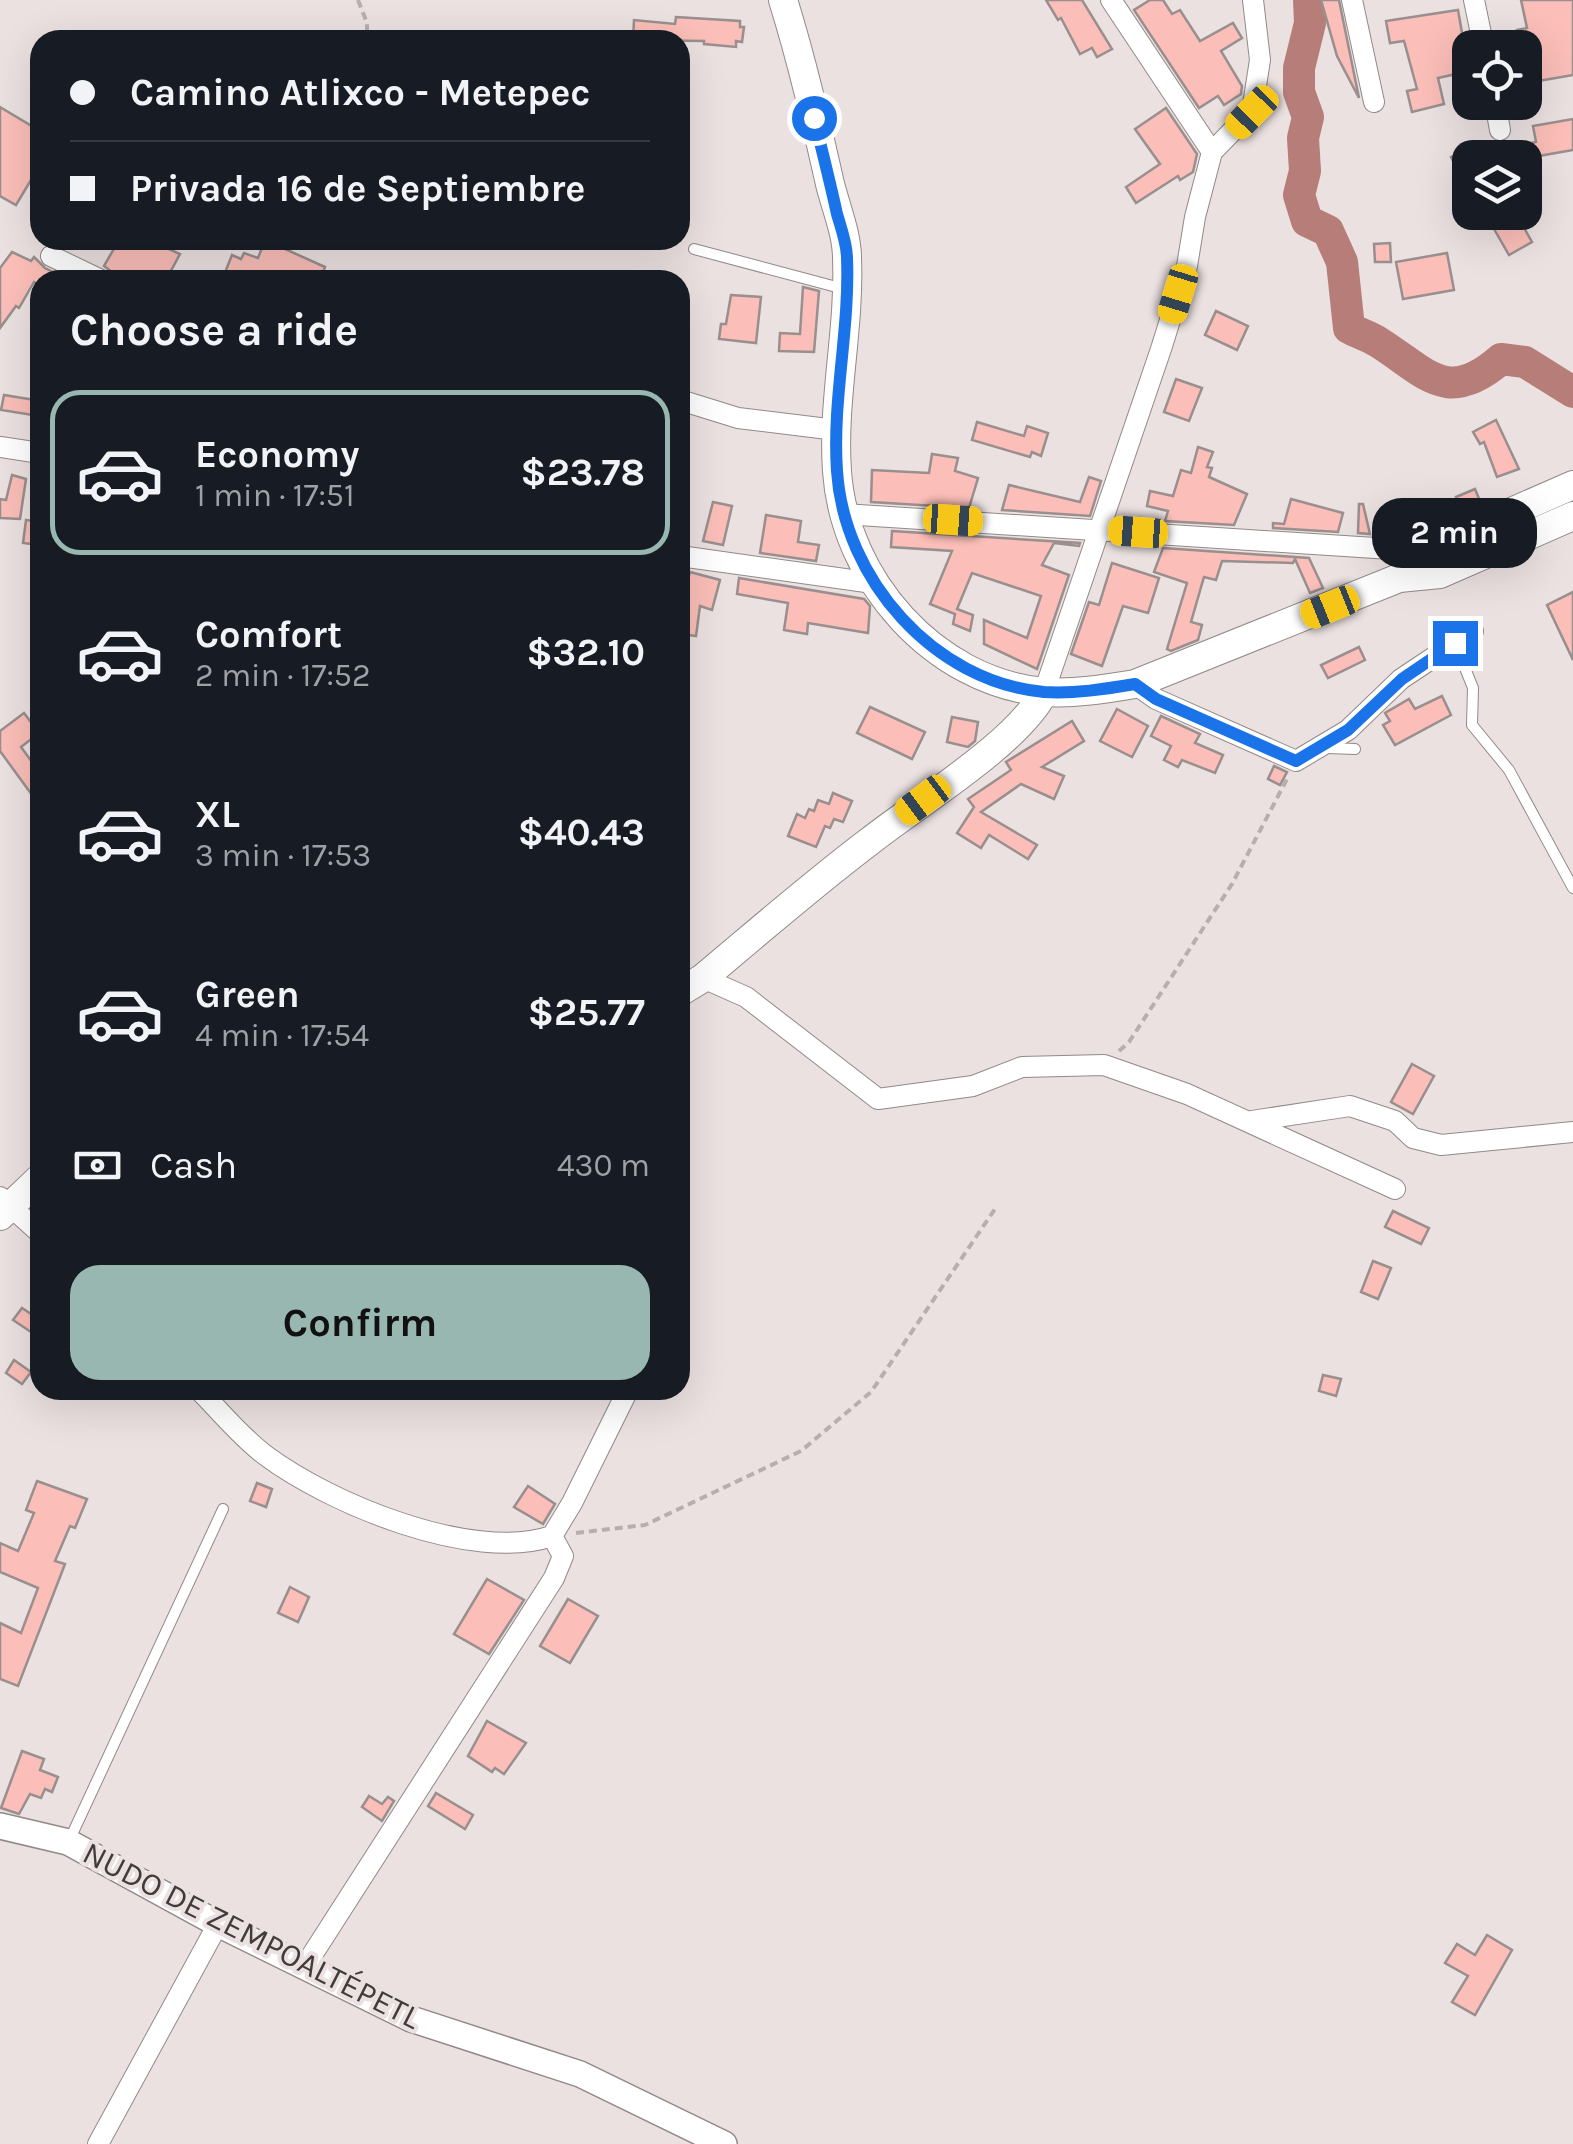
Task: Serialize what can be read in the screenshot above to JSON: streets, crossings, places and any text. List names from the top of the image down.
{
  "streets": {
    "street": ["NUDO DE ZEMPOALTÉPETL"]
  },
  "page": {
    "banner": ["Camino Atlixco - Metepec", "Privada 16 de Septiembre"],
    "heading": "Choose a ride",
    "list": [
      {
        "name": "Economy",
        "note": "1 min · 17:51",
        "value": "$23.78"
      },
      {
        "name": "Comfort",
        "note": "2 min · 17:52",
        "value": "$32.10"
      },
      {
        "name": "XL",
        "note": "3 min · 17:53",
        "value": "$40.43"
      },
      {
        "name": "Green",
        "note": "4 min · 17:54",
        "value": "$25.77"
      }
    ],
    "bubble": "2 min",
    "pay": ["Cash", "430 m"],
    "buttons": "Confirm"
  }
}
